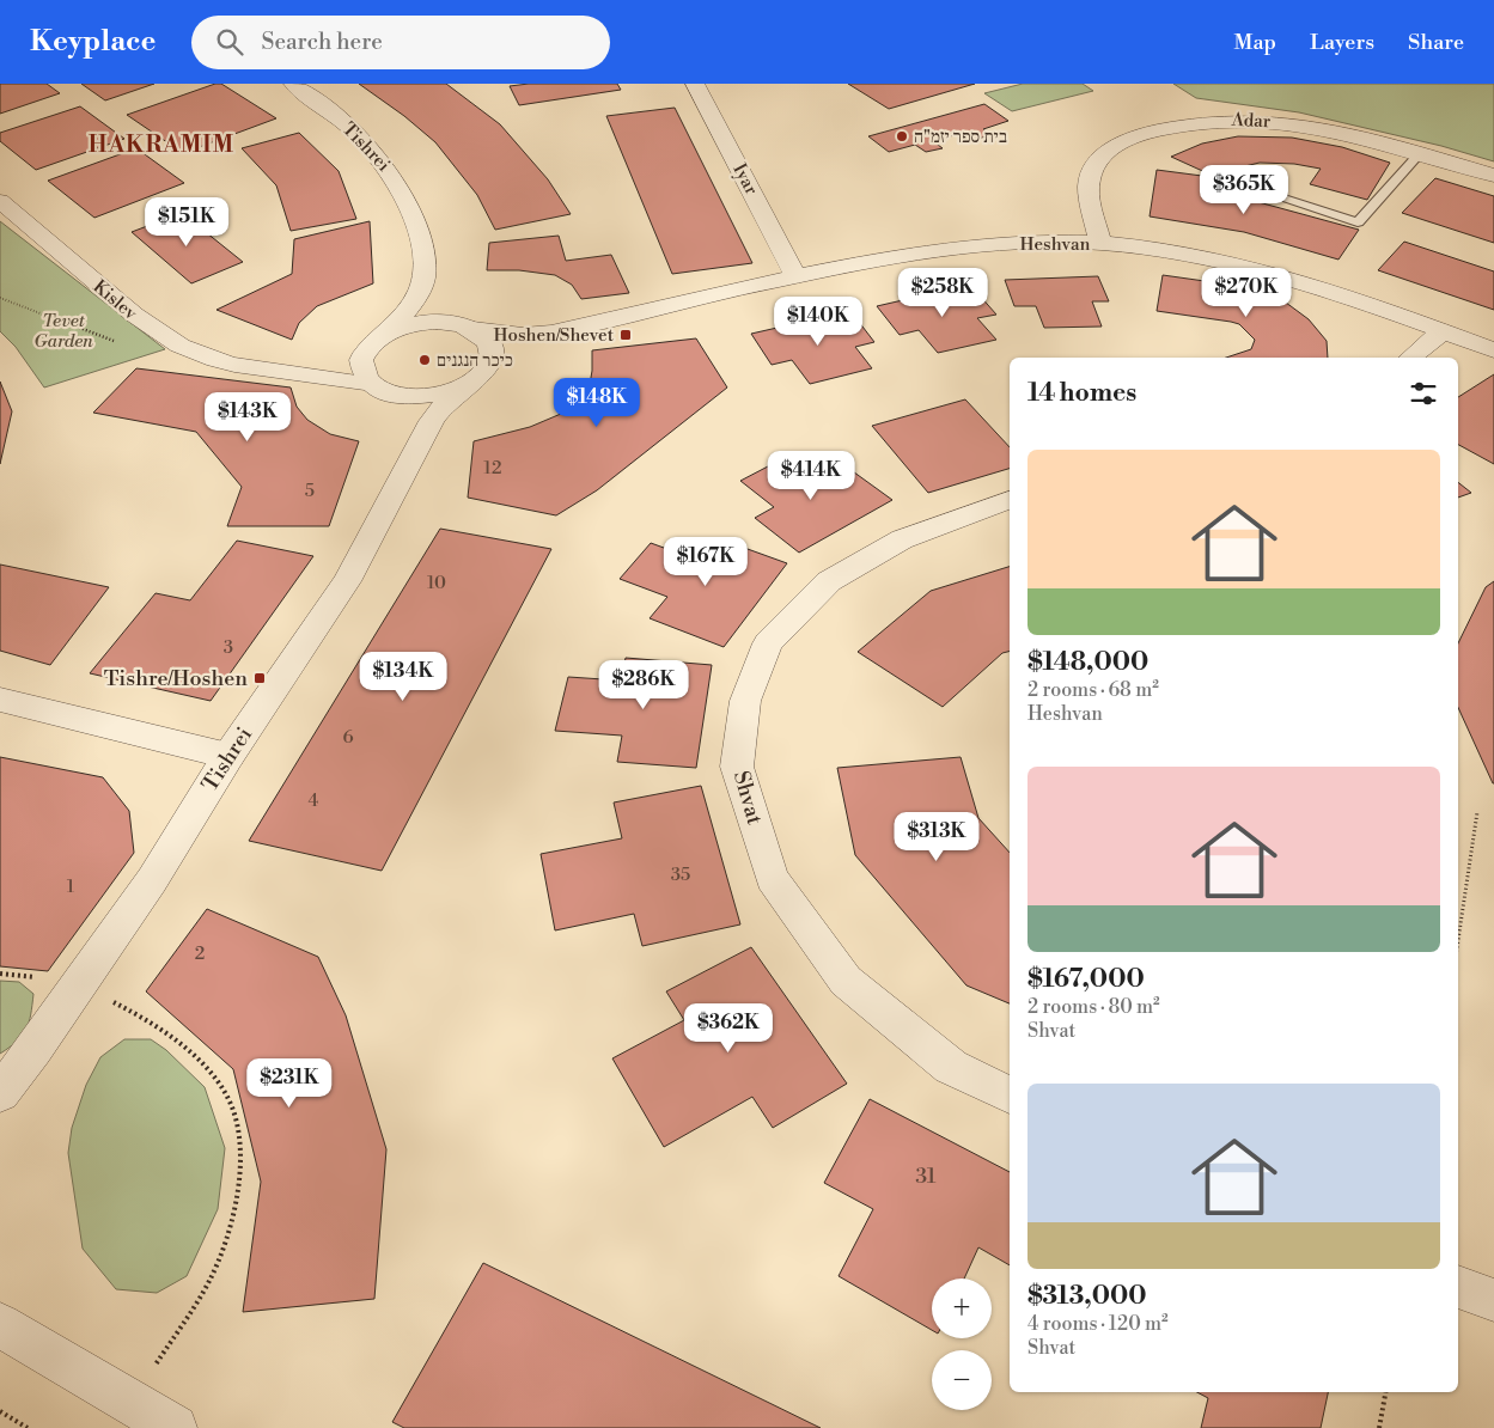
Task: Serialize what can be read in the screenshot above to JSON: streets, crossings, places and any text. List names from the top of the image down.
{
  "streets": {
    "street": [
      "Adar",
      "Tishrei",
      "Iyar",
      "Heshvan",
      "Kislev",
      "Shvat"
    ]
  },
  "crossings": [
    ["Adar", "Heshvan"],
    ["Tishrei", "Heshvan"],
    ["Tishrei", "Kislev"],
    ["Iyar", "Heshvan"],
    ["Heshvan", "Kislev"]
  ],
  "districts": ["HAKRAMIM"],
  "parks": ["Tevet Garden"],
  "places": {
    "other": ["בית ספר יזמ\"ה", "כיכר הנגנים"],
    "transit": ["Hoshen/Shevet", "Tishre/Hoshen"]
  },
  "house_numbers": [
    "12",
    "5",
    "10",
    "3",
    "6",
    "4",
    "35",
    "1",
    "2",
    "31"
  ],
  "page": {
    "header": "Keyplace",
    "search": "Search here",
    "nav": ["Map", "Layers", "Share"],
    "price": [
      "$365K",
      "$151K",
      "$258K",
      "$270K",
      "$140K",
      "$148K",
      "$143K",
      "$414K",
      "$167K",
      "$134K",
      "$286K",
      "$313K",
      "$362K",
      "$231K"
    ],
    "heading": "14 homes",
    "list": [
      {
        "name": "$148,000",
        "note": "2 rooms · 68 m² · Heshvan"
      },
      {
        "name": "$167,000",
        "note": "2 rooms · 80 m² · Shvat"
      },
      {
        "name": "$313,000",
        "note": "4 rooms · 120 m² · Shvat"
      }
    ],
    "map_buttons": ["+", "−"]
  }
}
